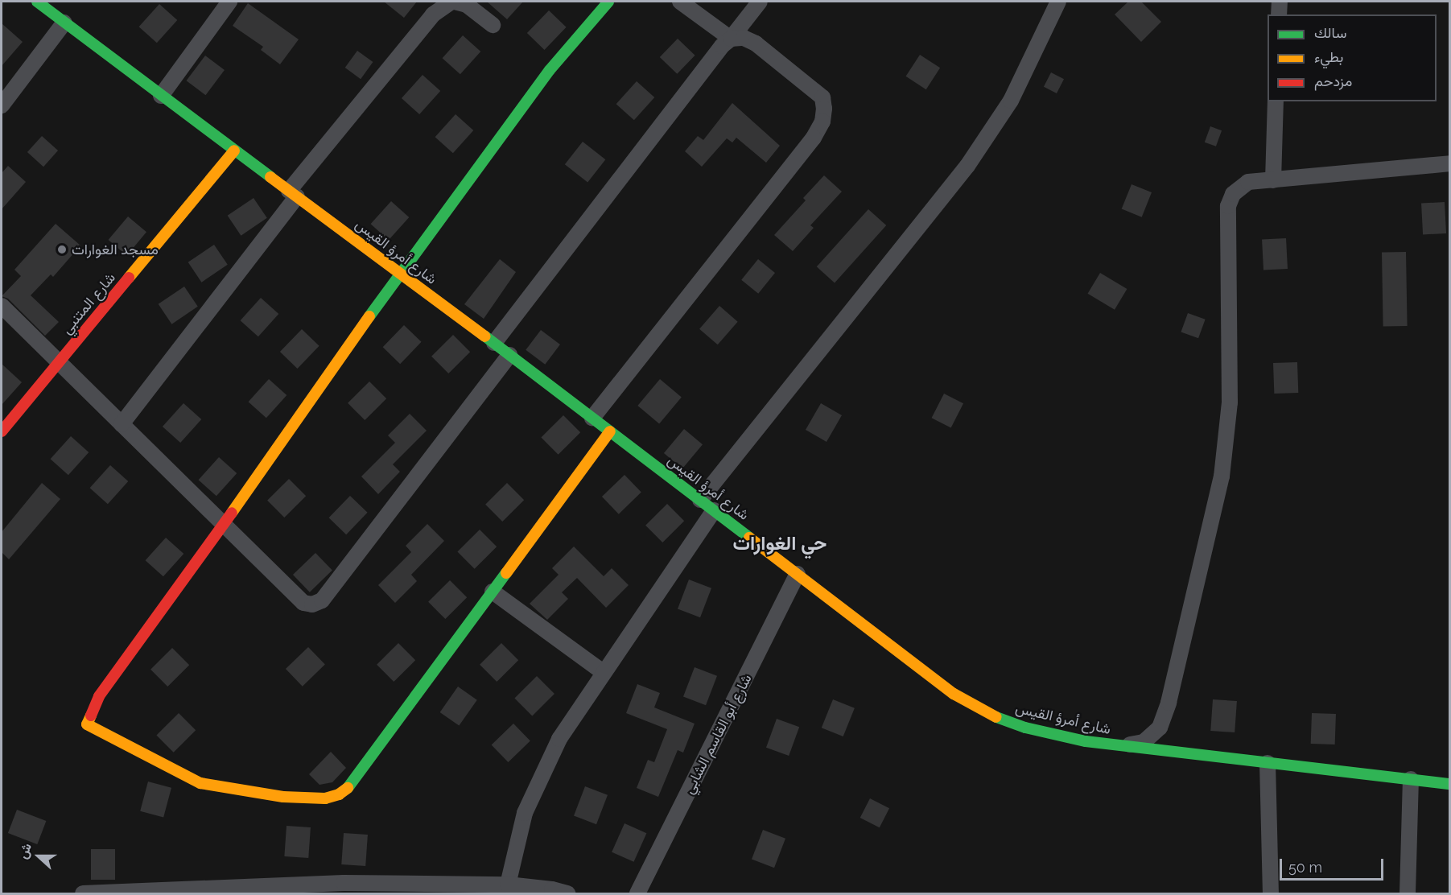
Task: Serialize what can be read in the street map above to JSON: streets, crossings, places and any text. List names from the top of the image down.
{
  "streets": {
    "street": ["شارع أمرؤ القيس", "شارع المتنبي", "شارع أبو القاسم الشابي"]
  },
  "crossings": [
    ["شارع أمرؤ القيس", "شارع المتنبي"],
    ["شارع أمرؤ القيس", "شارع أبو القاسم الشابي"]
  ],
  "districts": ["حي الغوارات"],
  "places": ["مسجد الغوارات"],
  "legend": ["سالك", "بطيء", "مزدحم"],
  "scale_bar": "50 m",
  "north": "left"
}
